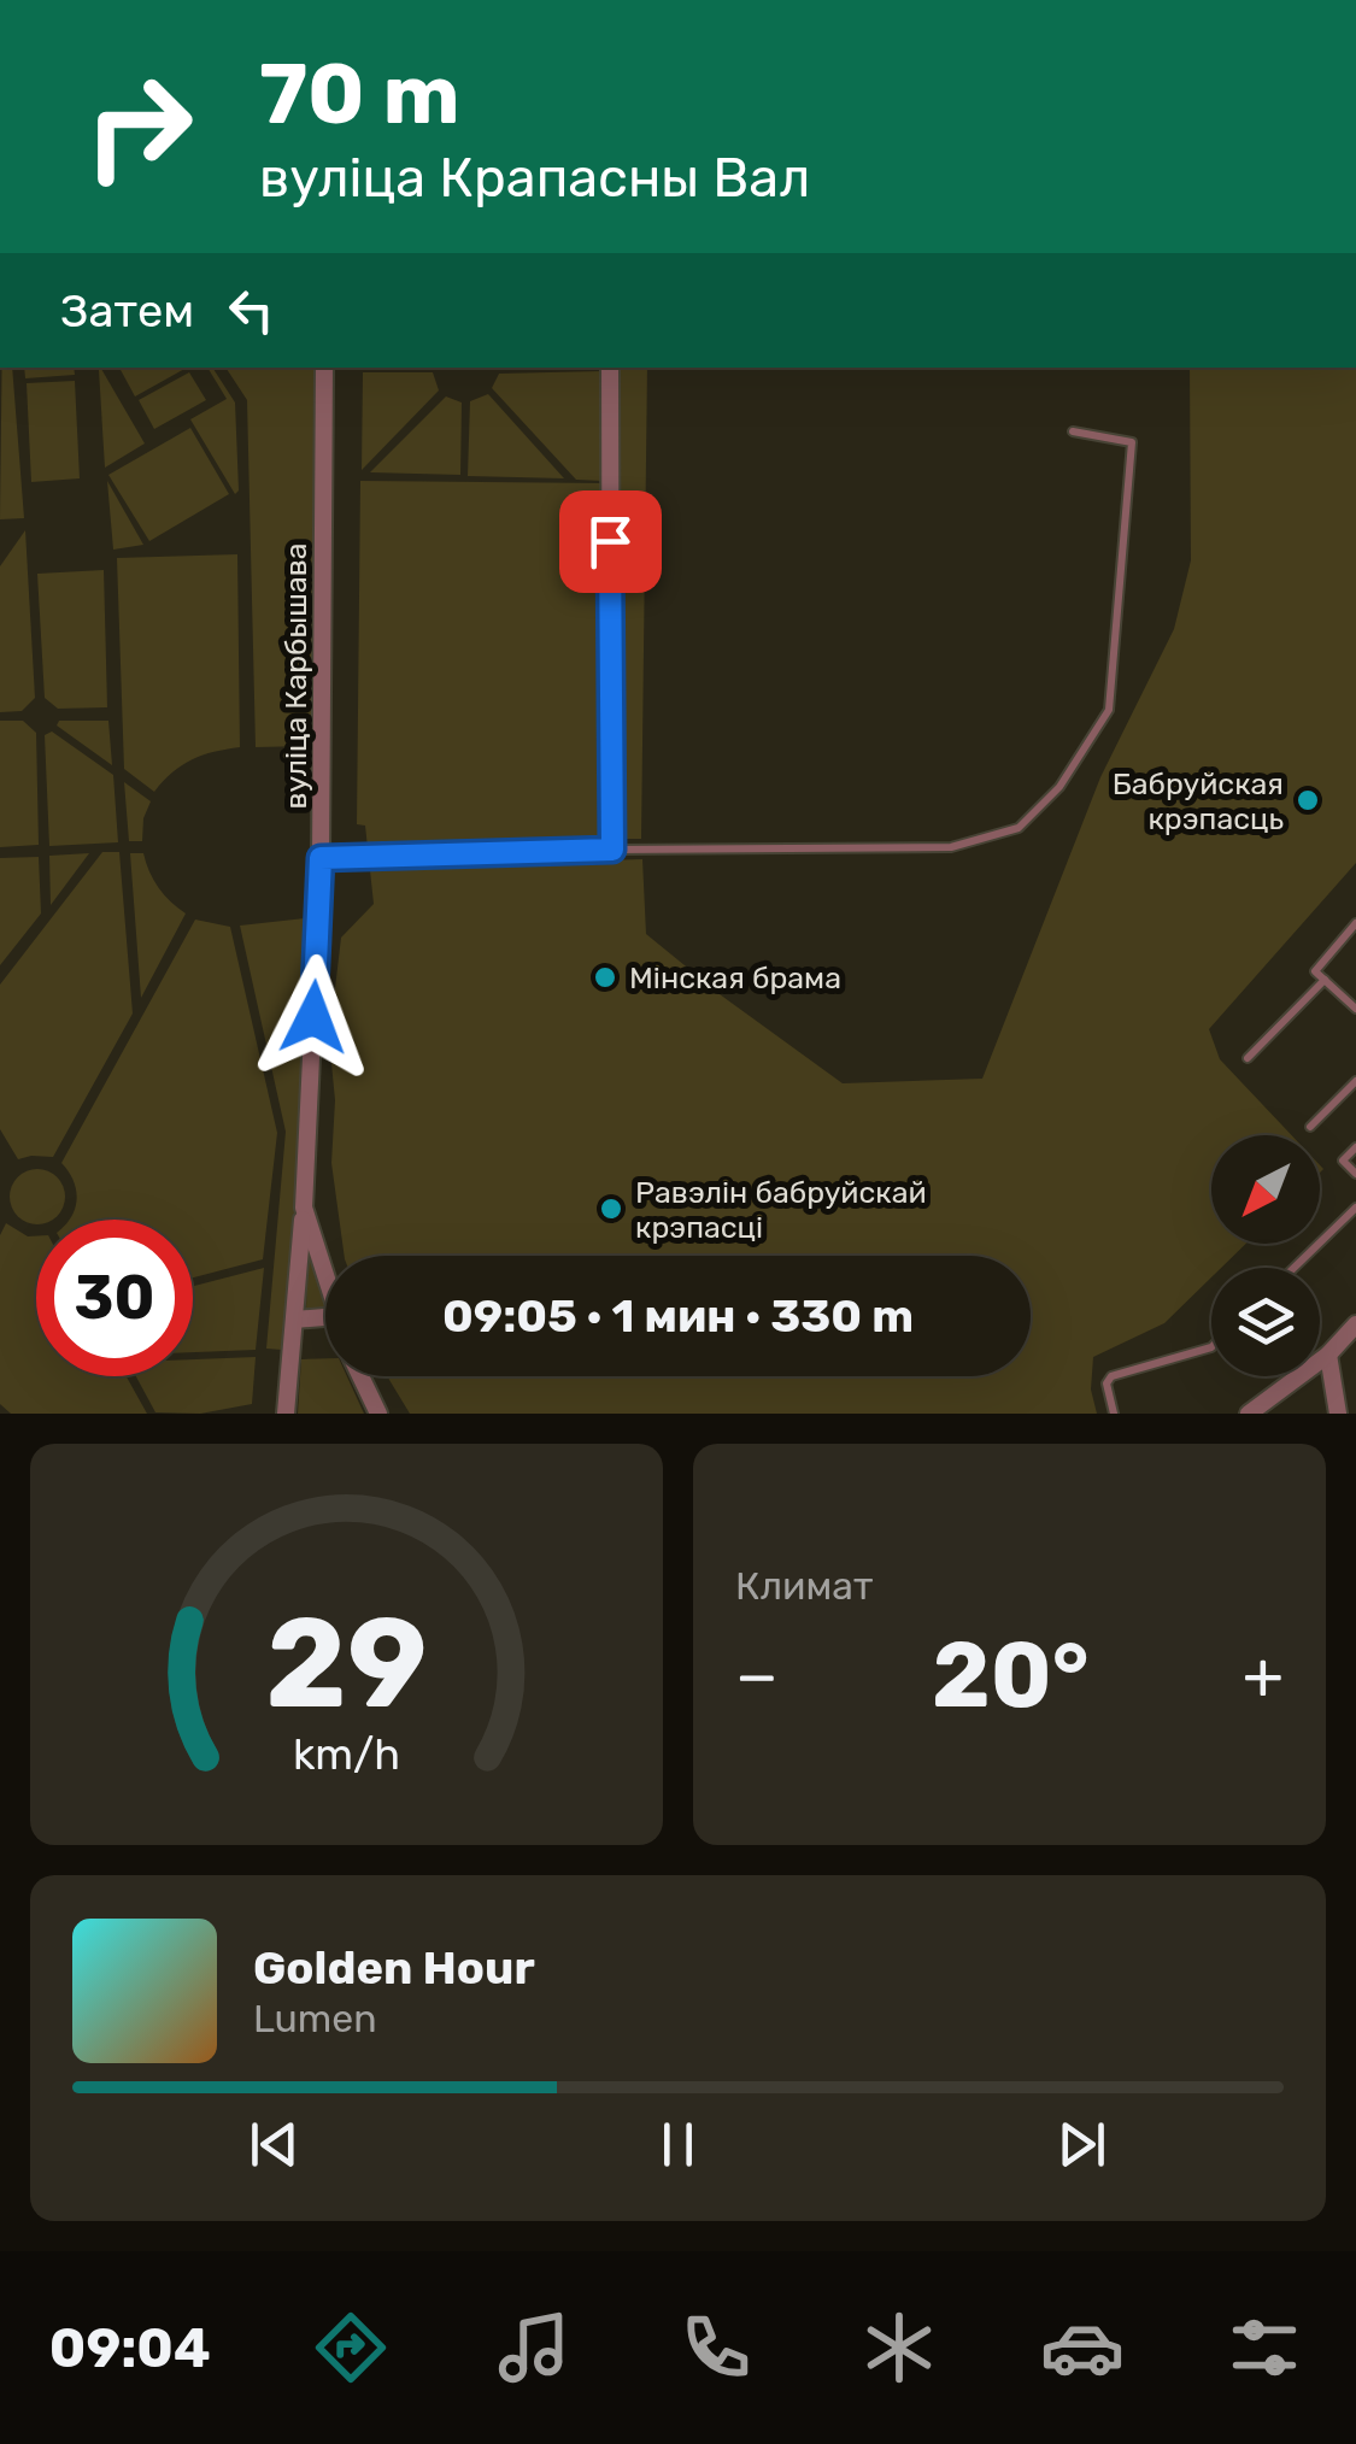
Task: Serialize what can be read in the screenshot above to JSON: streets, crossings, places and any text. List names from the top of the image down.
{
  "streets": {
    "street": ["вуліца Карбышава"]
  },
  "places": ["Бабруйская крэпасць", "Мінская брама", "Равэлін бабруйскай крэпасці"],
  "north": "bottom left",
  "page": {
    "turn": ["70 m", "вуліца Крапасны Вал"],
    "then": "Затем",
    "limit": "30",
    "trip": "09:05 · 1 мин · 330 m",
    "tile": "Климат",
    "heat": ["−", "20°", "+"],
    "song": ["Golden Hour", "Lumen"],
    "tabs": "09:04",
    "gauge": ["29", "km/h"]
  }
}
